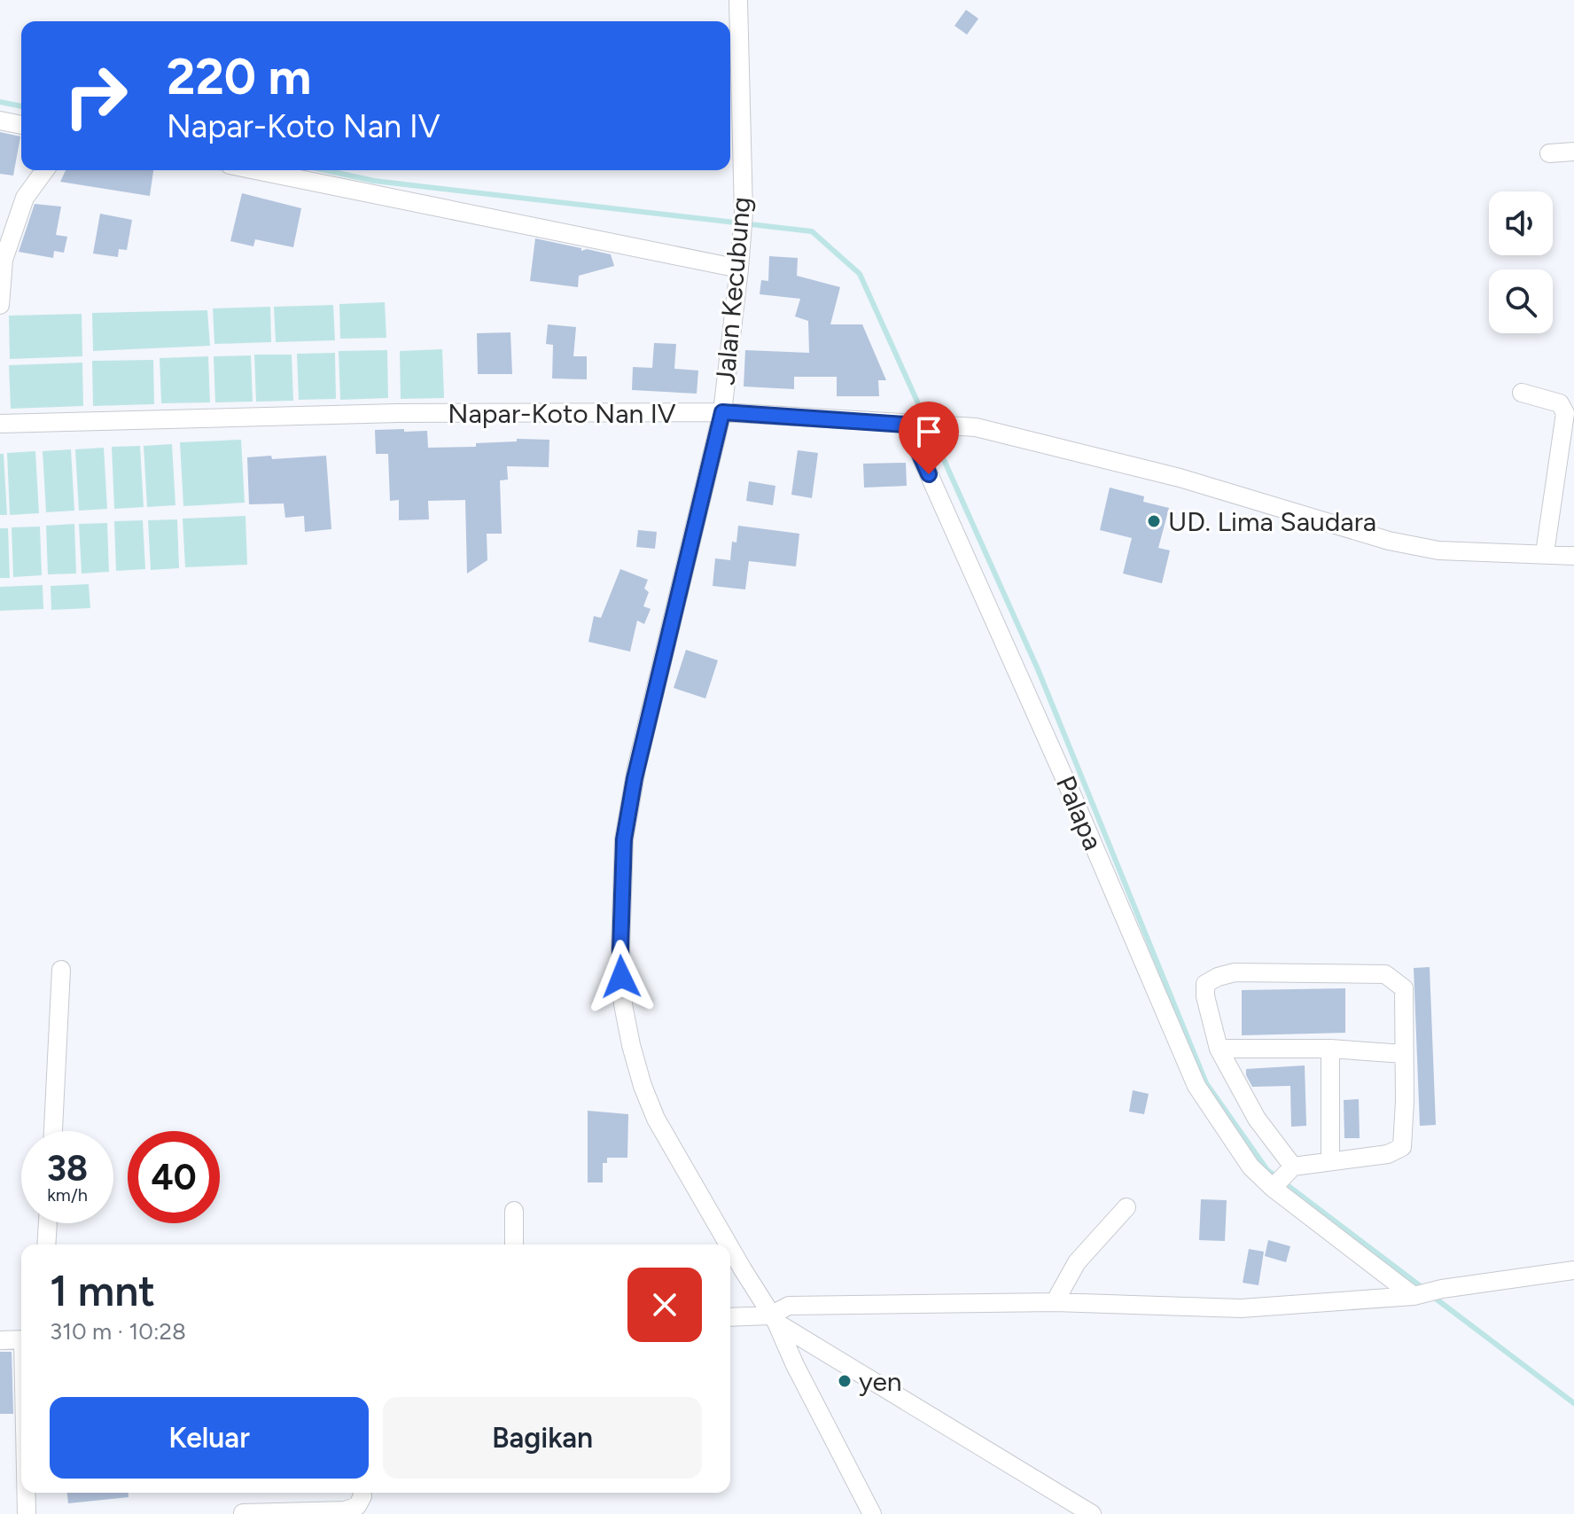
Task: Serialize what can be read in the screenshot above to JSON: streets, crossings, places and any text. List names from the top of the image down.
{
  "streets": {
    "street": ["Jalan Kecubung", "Napar-Koto Nan IV", "Palapa"]
  },
  "crossings": [
    ["Jalan Kecubung", "Napar-Koto Nan IV"],
    ["Napar-Koto Nan IV", "Palapa"]
  ],
  "places": ["UD. Lima Saudara", "yen"],
  "page": {
    "turn": ["220 m", "Napar-Koto Nan IV"],
    "speed": "38 km/h",
    "limit": "40",
    "heading": ["1 mnt", "310 m · 10:28"],
    "buttons": ["Keluar", "Bagikan"]
  }
}
